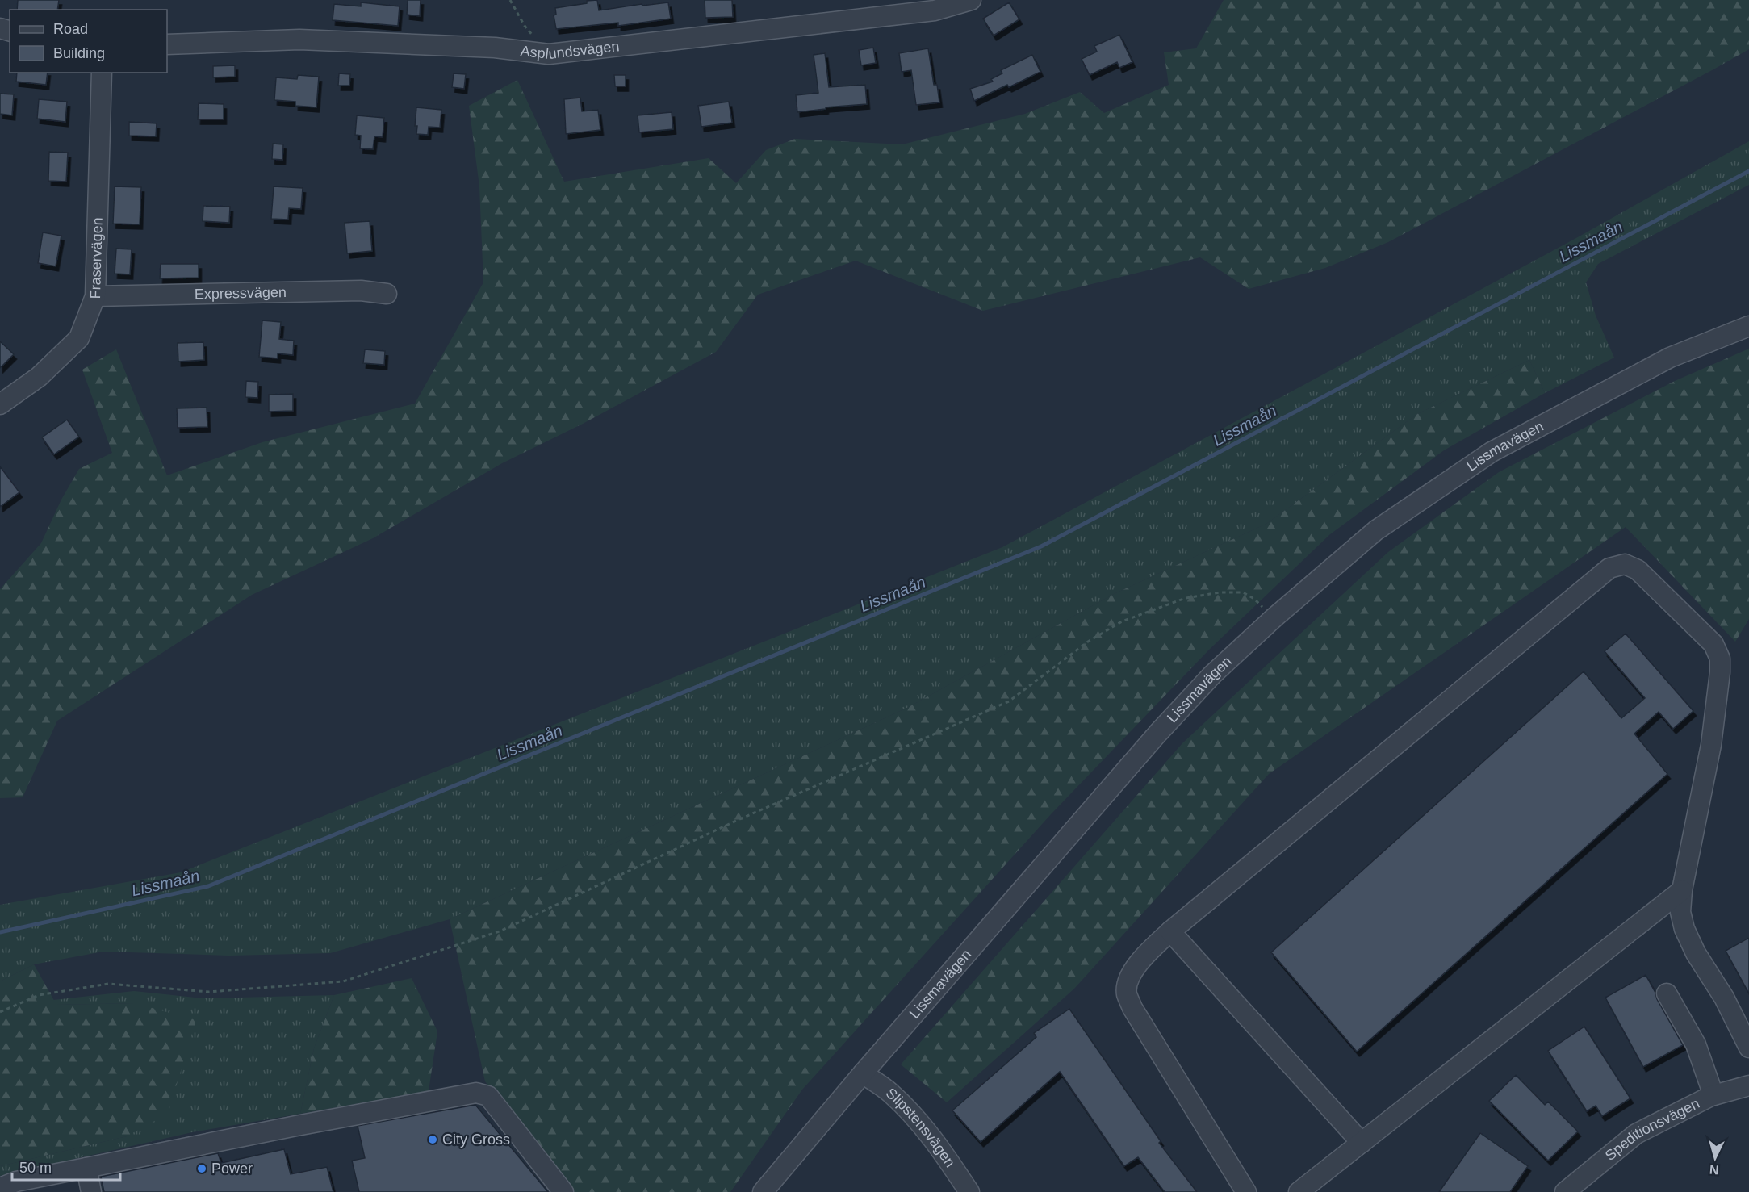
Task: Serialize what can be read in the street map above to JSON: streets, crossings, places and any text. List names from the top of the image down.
{
  "streets": {
    "street": [
      "Asplundsvägen",
      "Fraservägen",
      "Expressvägen",
      "Lissmavägen",
      "Slipstensvägen",
      "Speditionsvägen"
    ]
  },
  "crossings": [
    ["Fraservägen", "Expressvägen"],
    ["Lissmavägen", "Slipstensvägen"]
  ],
  "water": ["Lissmaån"],
  "places": ["City Gross", "Power"],
  "legend": ["Road", "Building"],
  "scale_bar": "50 m",
  "north": "bottom"
}
